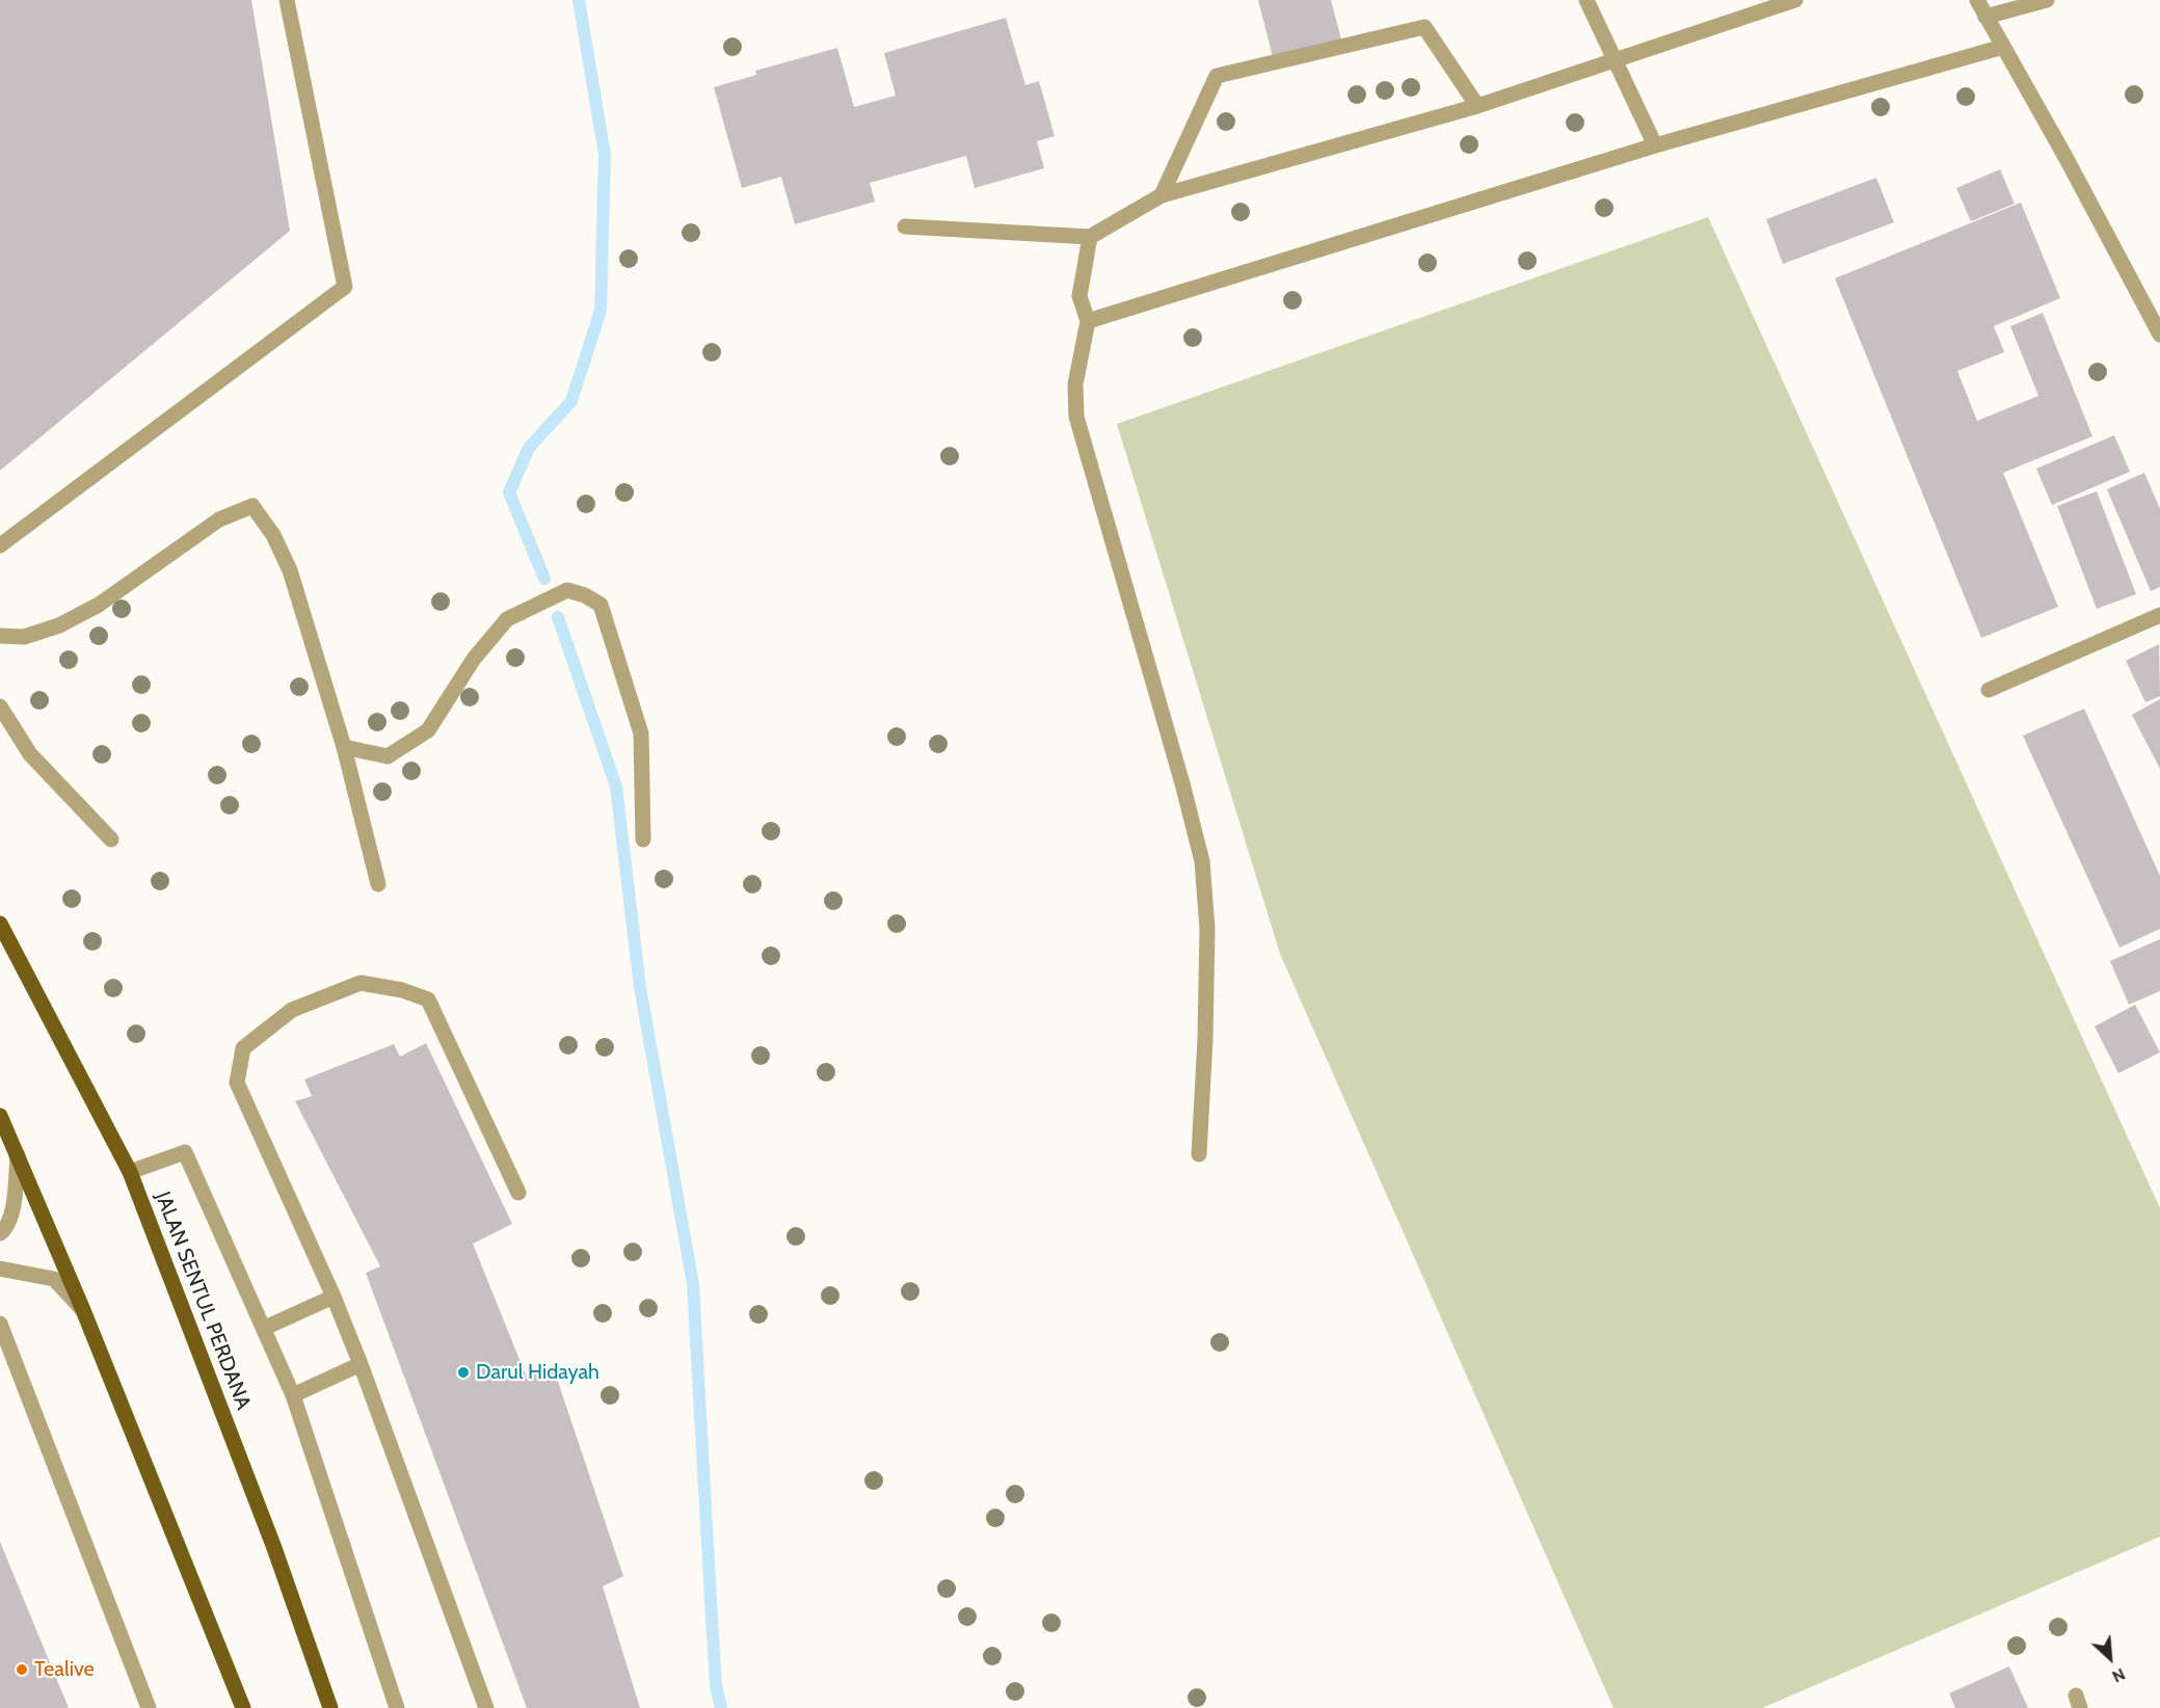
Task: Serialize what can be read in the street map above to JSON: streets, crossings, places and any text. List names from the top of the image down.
{
  "streets": {
    "main road": ["JALAN SENTUL PERDANA"]
  },
  "places": ["Darul Hidayah", "Tealive"],
  "north": "bottom right"
}
